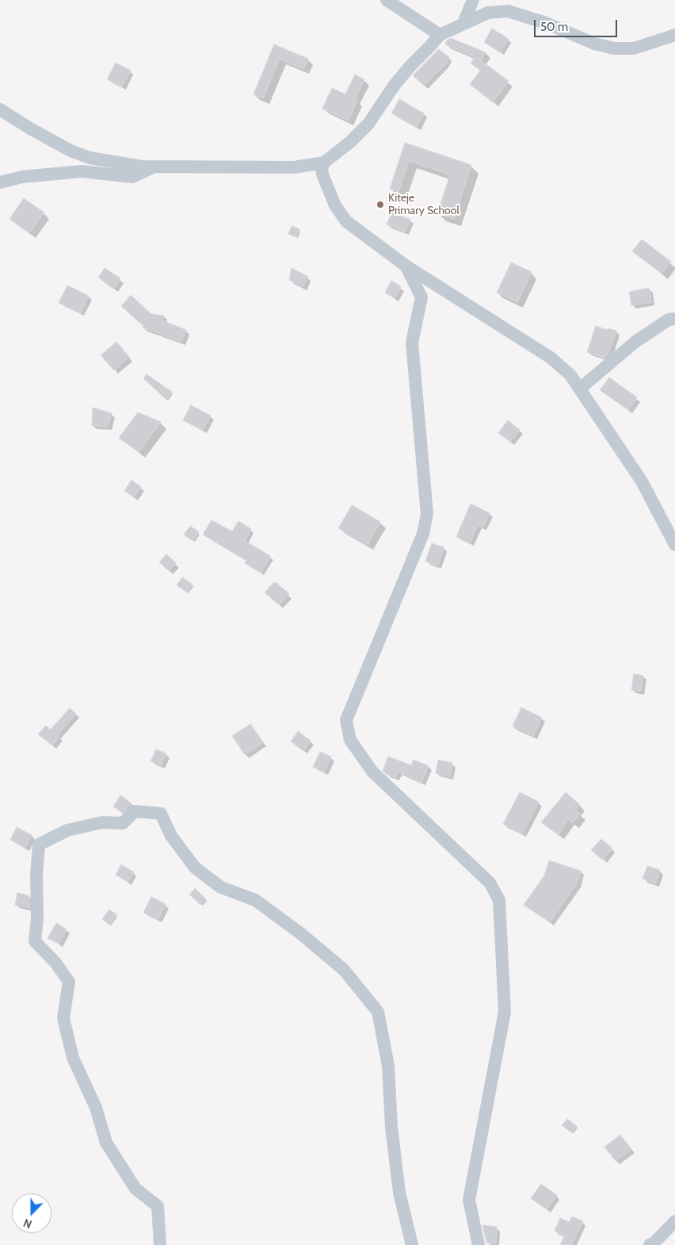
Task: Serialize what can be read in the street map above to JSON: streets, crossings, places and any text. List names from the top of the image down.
{
  "places": ["Kiteje Primary School"],
  "scale_bar": "50 m",
  "north": "bottom"
}
